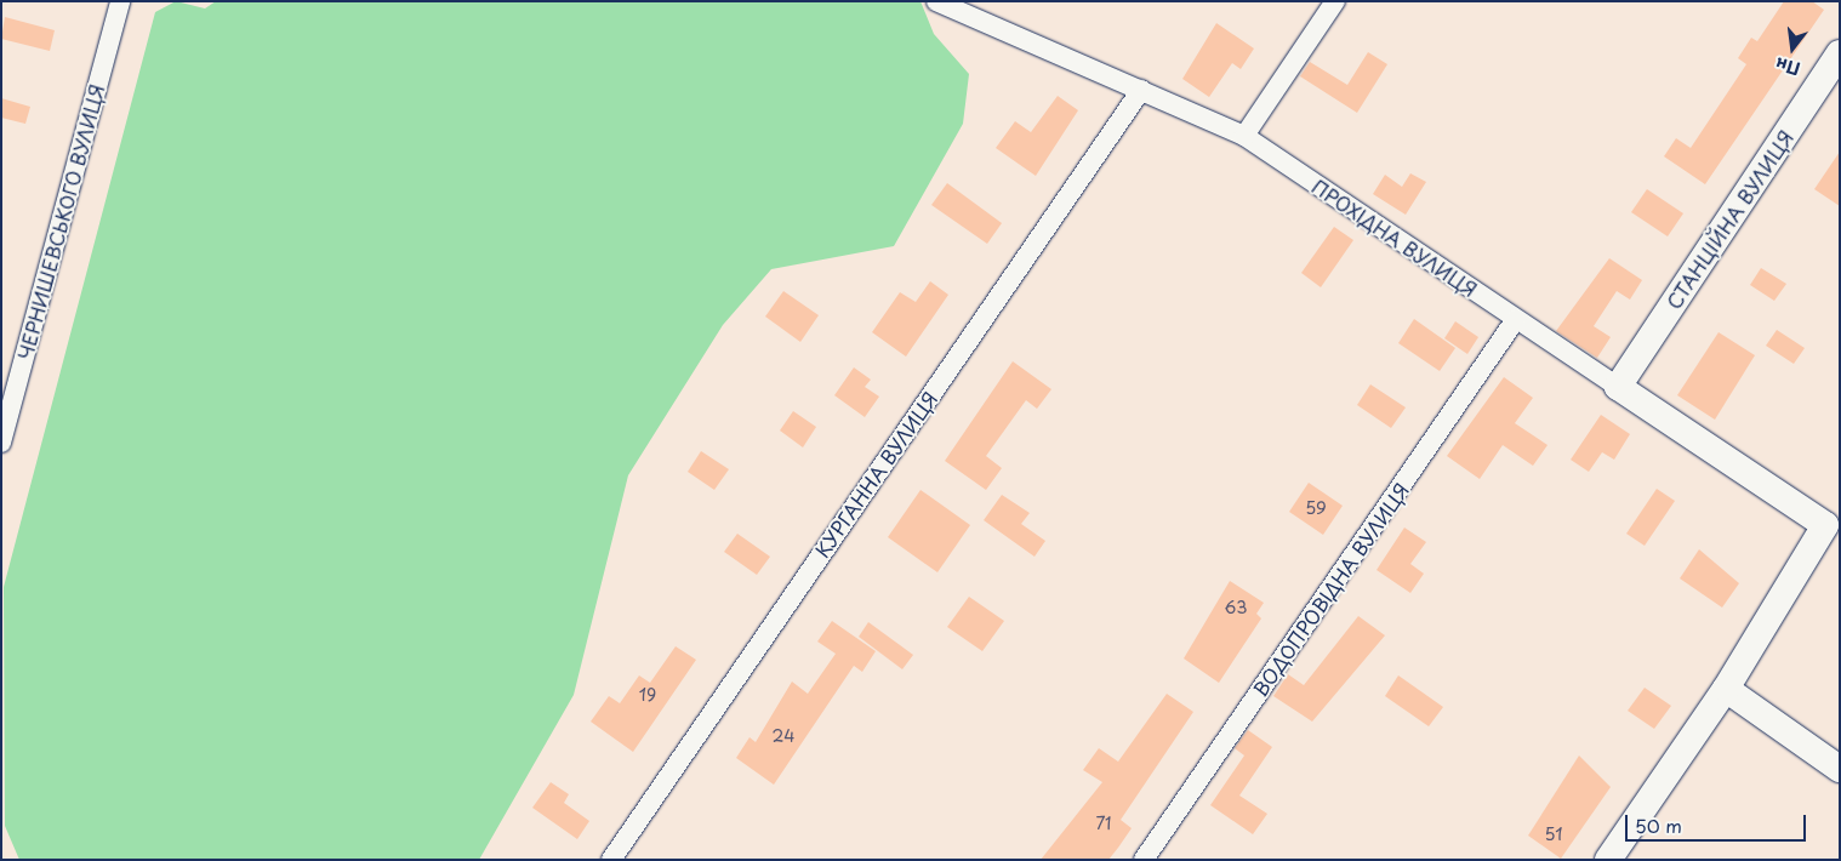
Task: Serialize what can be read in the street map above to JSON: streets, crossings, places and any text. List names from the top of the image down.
{
  "streets": {
    "street": [
      "СТАНЦІЙНА ВУЛИЦЯ",
      "ЧЕРНИШЕВСЬКОГО ВУЛИЦЯ",
      "ПРОХІДНА ВУЛИЦЯ",
      "КУРГАННА ВУЛИЦЯ",
      "ВОДОПРОВІДНА ВУЛИЦЯ"
    ]
  },
  "crossings": [
    ["СТАНЦІЙНА ВУЛИЦЯ", "ПРОХІДНА ВУЛИЦЯ"],
    ["ПРОХІДНА ВУЛИЦЯ", "КУРГАННА ВУЛИЦЯ"],
    ["ПРОХІДНА ВУЛИЦЯ", "ВОДОПРОВІДНА ВУЛИЦЯ"]
  ],
  "house_numbers": [
    "59",
    "63",
    "19",
    "24",
    "71",
    "51"
  ],
  "scale_bar": "50 m",
  "north": "bottom"
}
